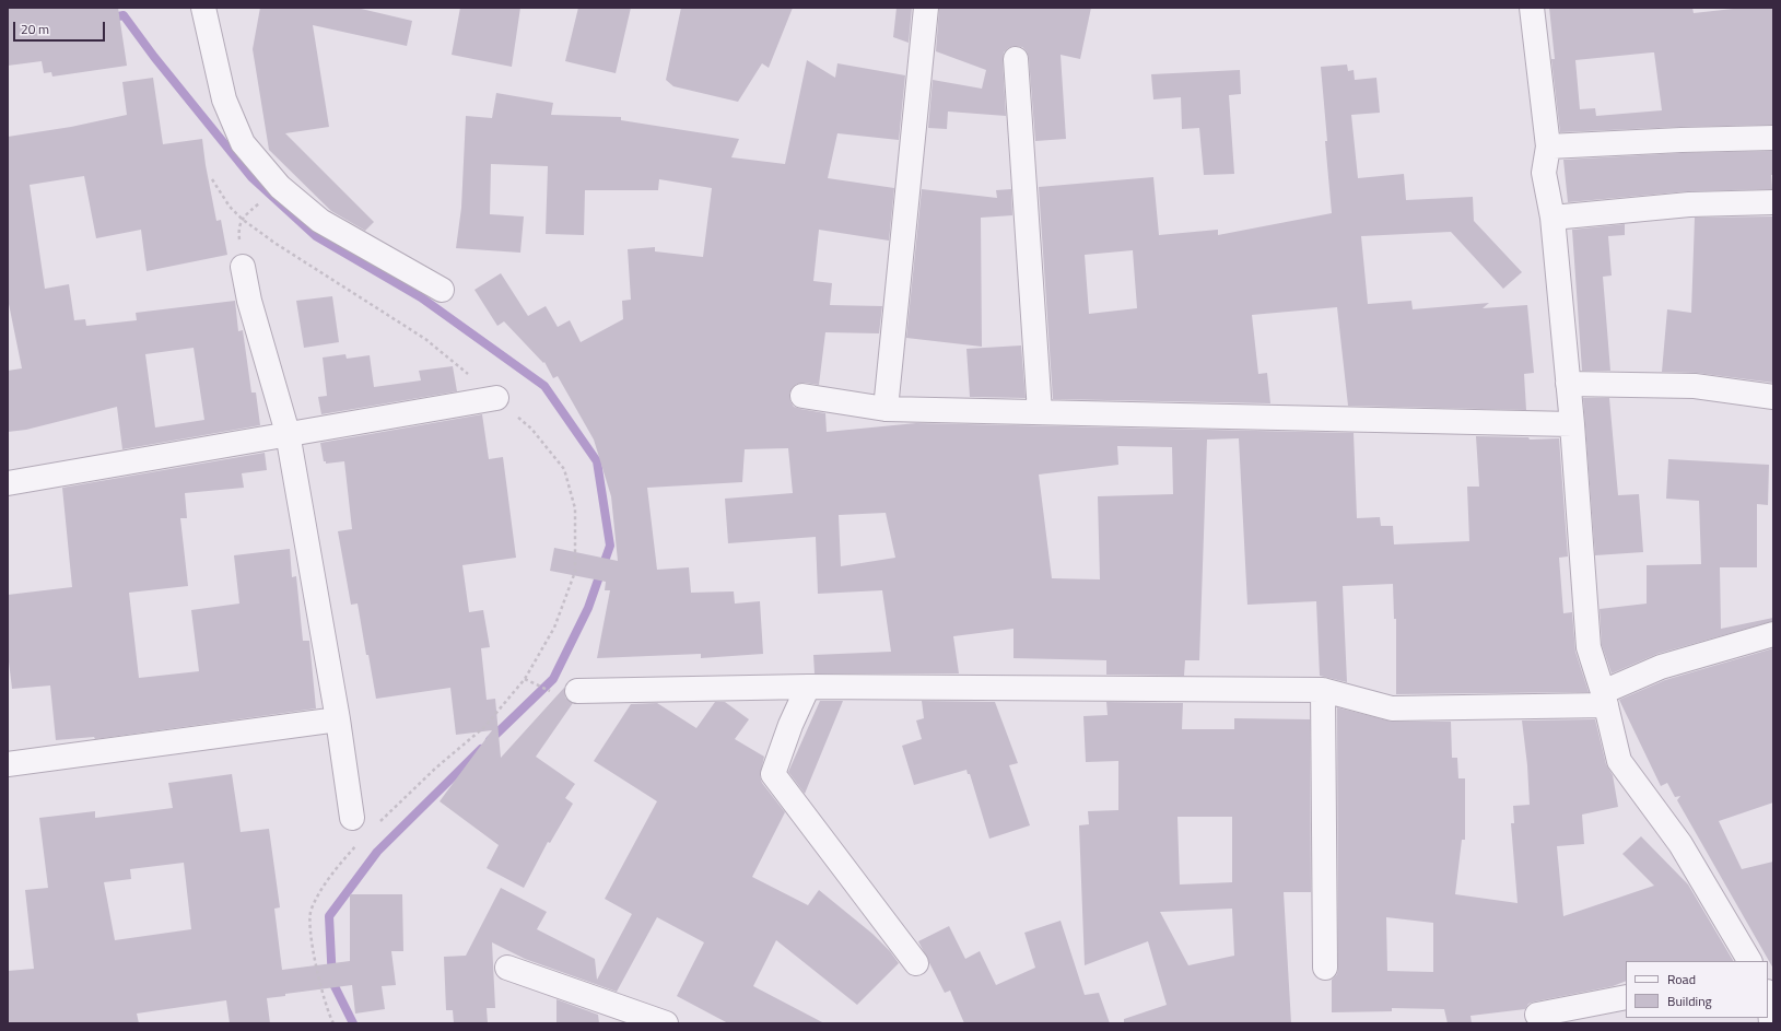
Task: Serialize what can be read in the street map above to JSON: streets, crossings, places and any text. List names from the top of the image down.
{
  "legend": ["Road", "Building"],
  "scale_bar": "20 m"
}
